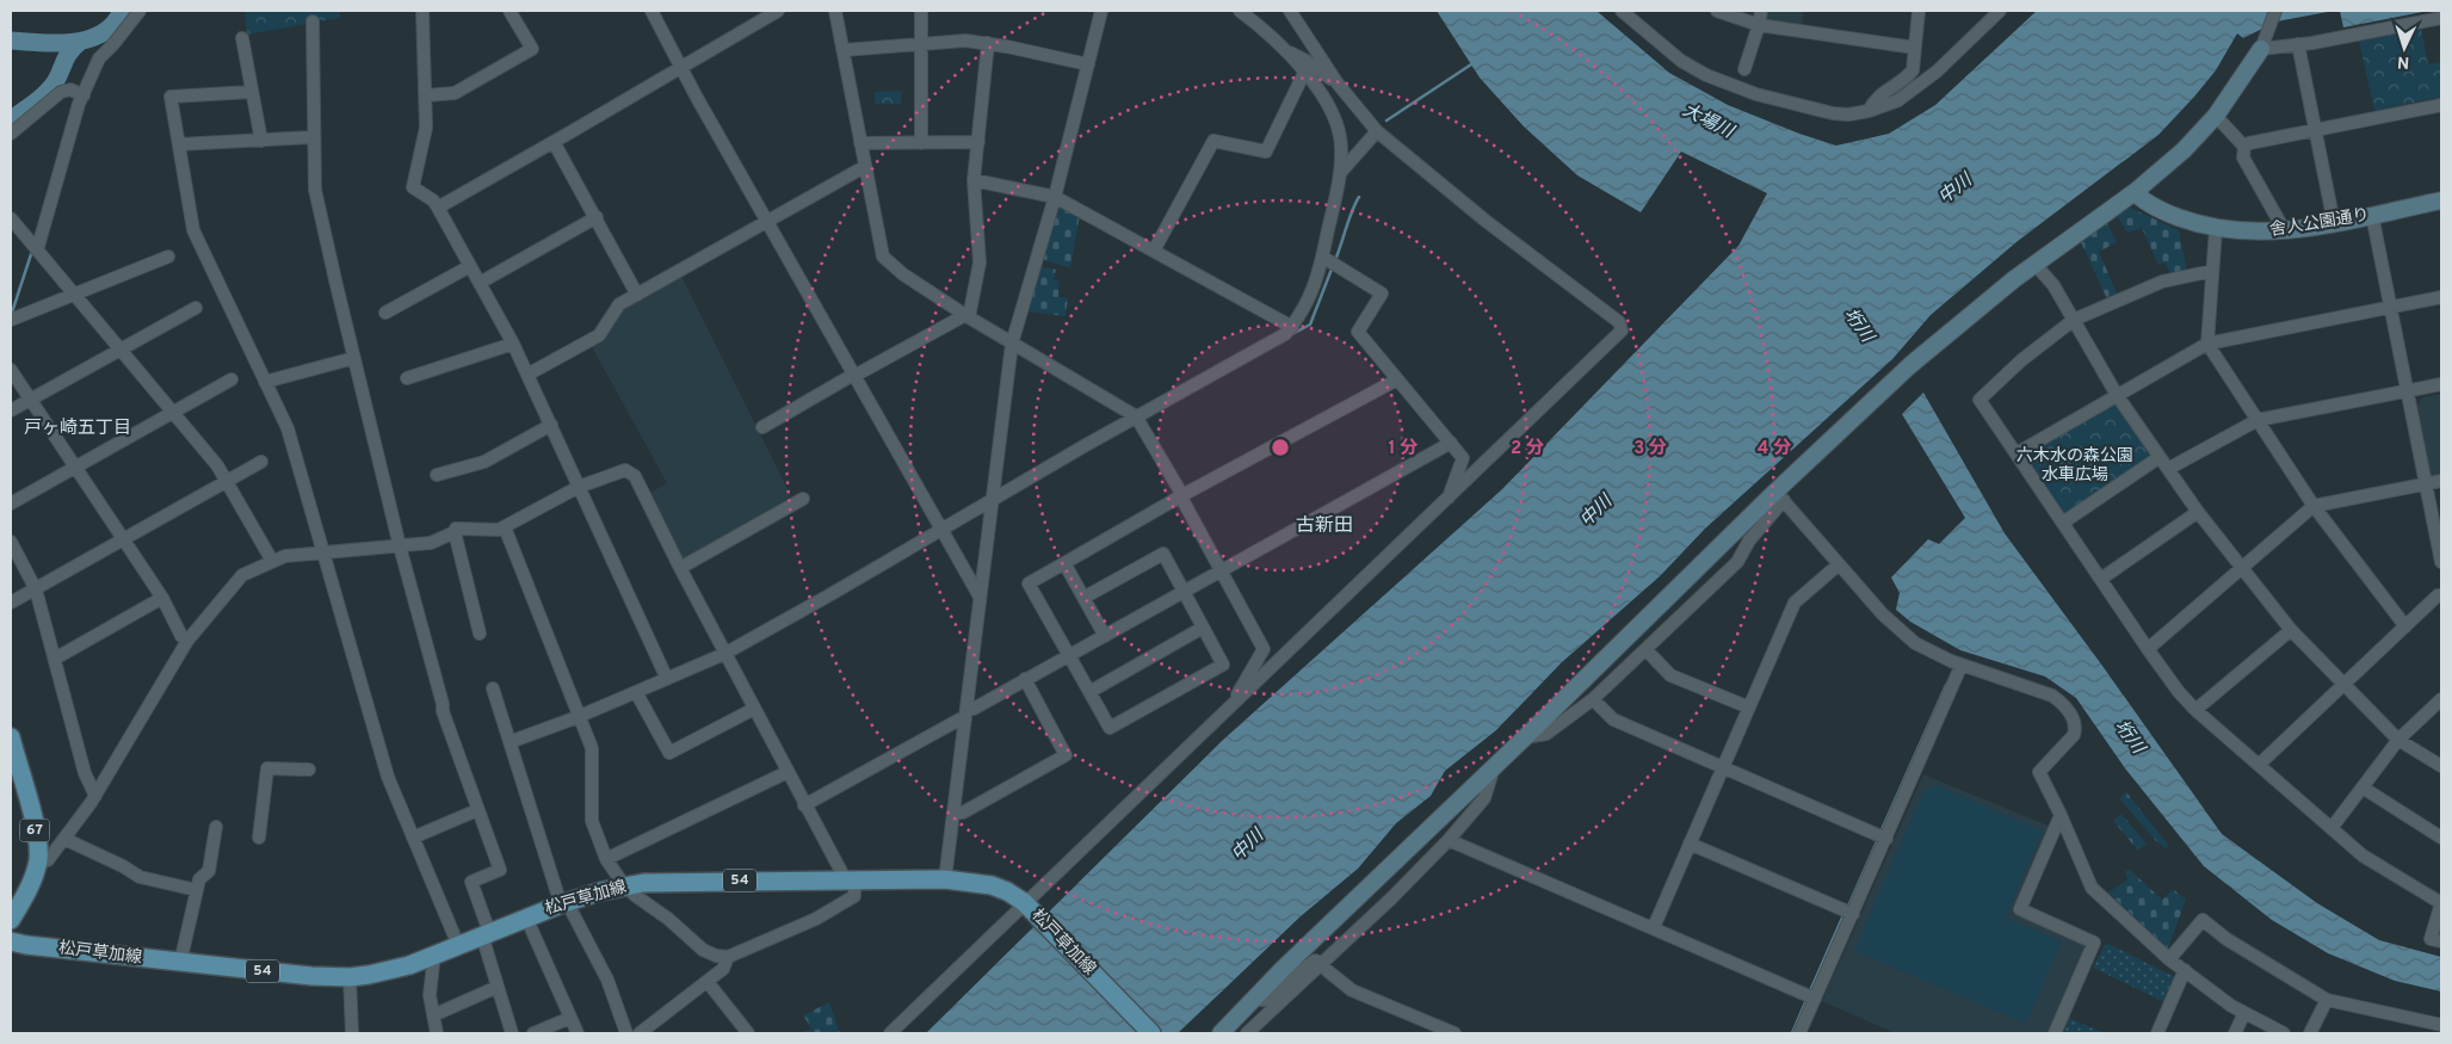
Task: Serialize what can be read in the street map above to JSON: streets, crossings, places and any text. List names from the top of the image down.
{
  "streets": {
    "main road": ["67", "54", "松戸草加線"],
    "street": ["舎人公園通り"]
  },
  "districts": ["戸ヶ崎五丁目", "古新田"],
  "water": ["大場川", "中川", "垳川"],
  "parks": ["六木水の森公園 水車広場"],
  "north": "bottom",
  "rings": [
    "1 分",
    "2 分",
    "3 分",
    "4 分"
  ]
}
